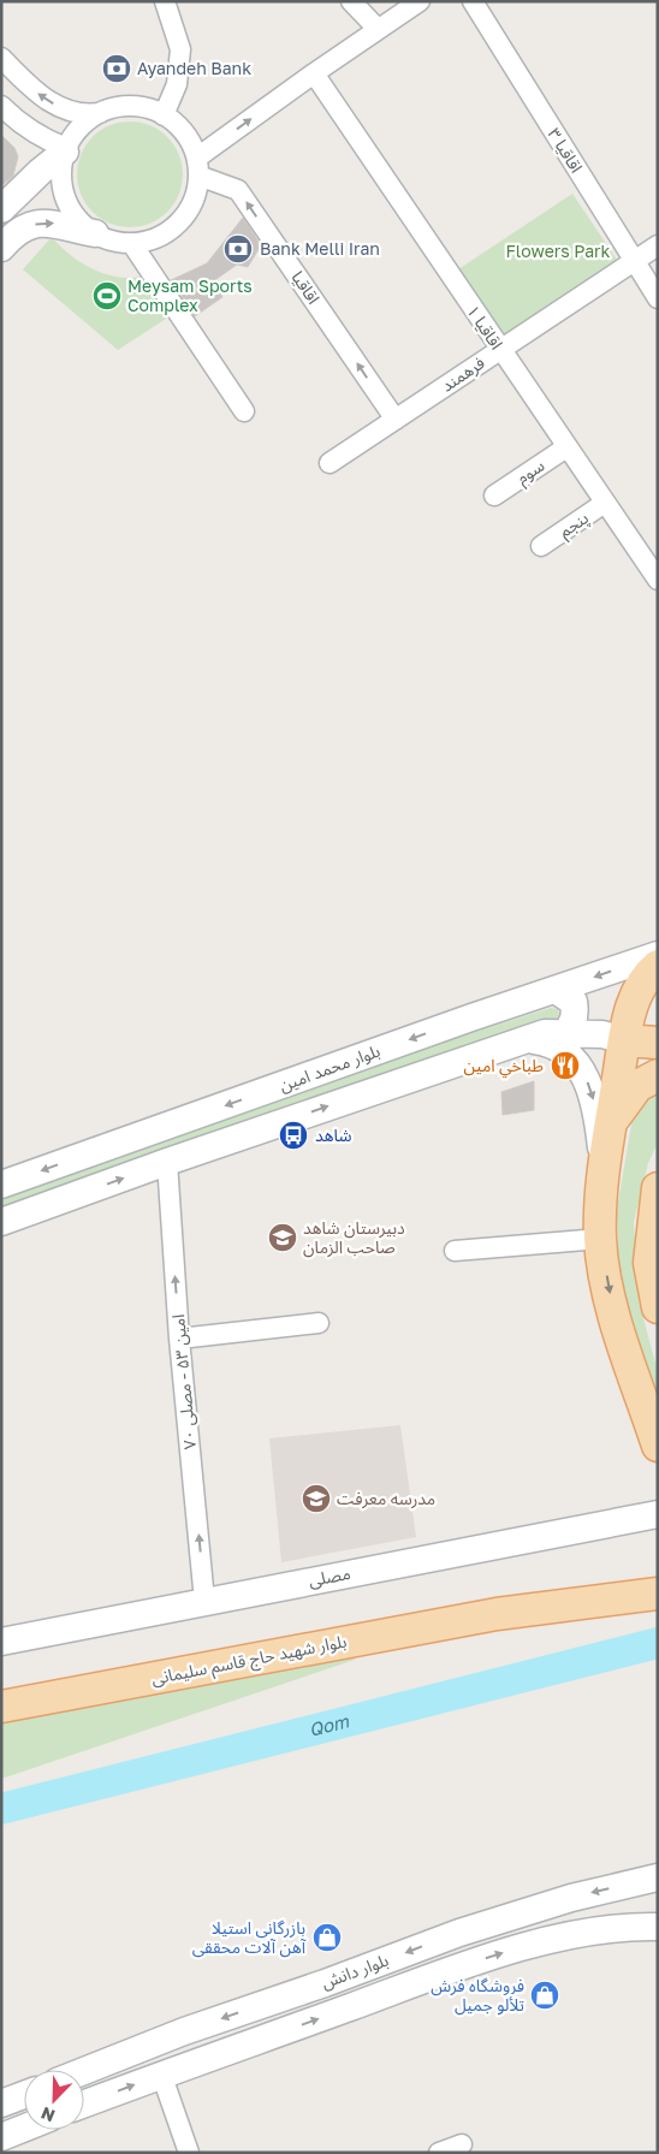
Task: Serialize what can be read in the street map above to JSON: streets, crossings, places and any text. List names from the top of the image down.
{
  "streets": {
    "main road": [
      "بلوار محمد امین",
      "مصلی",
      "بلوار شهید حاج قاسم سلیمانی",
      "بلوار دانش"
    ],
    "street": [
      "اقاقیا ۳",
      "اقاقیا",
      "اقاقیا ۱",
      "فرهمند",
      "سوم",
      "پنجم",
      "امین ۵۳ - مصلی ۷۰"
    ]
  },
  "crossings": [
    ["اقاقیا ۳", "فرهمند"],
    ["اقاقیا", "فرهمند"],
    ["اقاقیا ۱", "فرهمند"],
    ["اقاقیا ۱", "سوم"],
    ["اقاقیا ۱", "پنجم"],
    ["امین ۵۳ - مصلی ۷۰", "مصلی"]
  ],
  "one_way": ["امین ۵۳ - مصلی ۷۰"],
  "water": ["Qom"],
  "parks": ["Flowers Park"],
  "places": {
    "bank": ["Ayandeh Bank", "Bank Melli Iran"],
    "sports": ["Meysam Sports Complex"],
    "restaurant": ["طباخي امين"],
    "bus stop": ["شاهد"],
    "school or university": ["دبیرستان شاهد صاحب الزمان", "مدرسه معرفت"],
    "shop": ["بازرگانی استیلا آهن آلات محققی", "فروشگاه فرش تلألو جمیل"]
  },
  "north": "bottom left"
}
